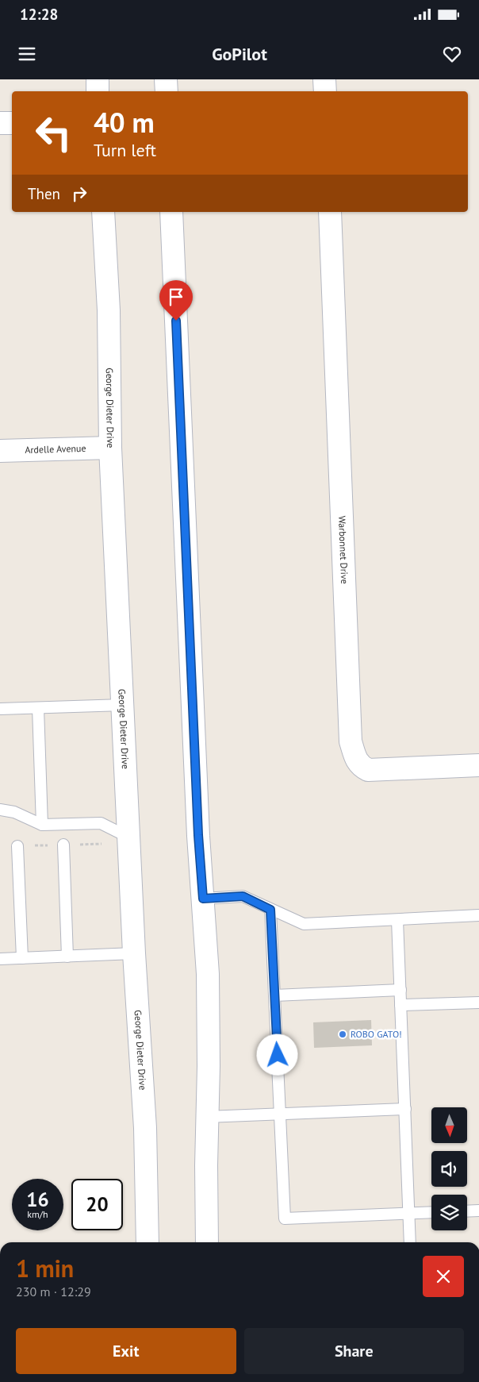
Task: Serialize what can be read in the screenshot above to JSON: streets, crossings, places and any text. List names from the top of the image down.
{
  "streets": {
    "main road": ["George Dieter Drive", "Ardelle Avenue", "Warbonnet Drive"]
  },
  "crossings": [
    ["George Dieter Drive", "Ardelle Avenue"]
  ],
  "places": ["ROBO GATO!"],
  "north": "bottom",
  "page": {
    "status": "12:28",
    "header": "GoPilot",
    "turn": ["40 m", "Turn left"],
    "then": "Then",
    "speed": "16 km/h",
    "limit": "20",
    "heading": ["1 min", "230 m · 12:29"],
    "buttons": ["Exit", "Share"]
  }
}
